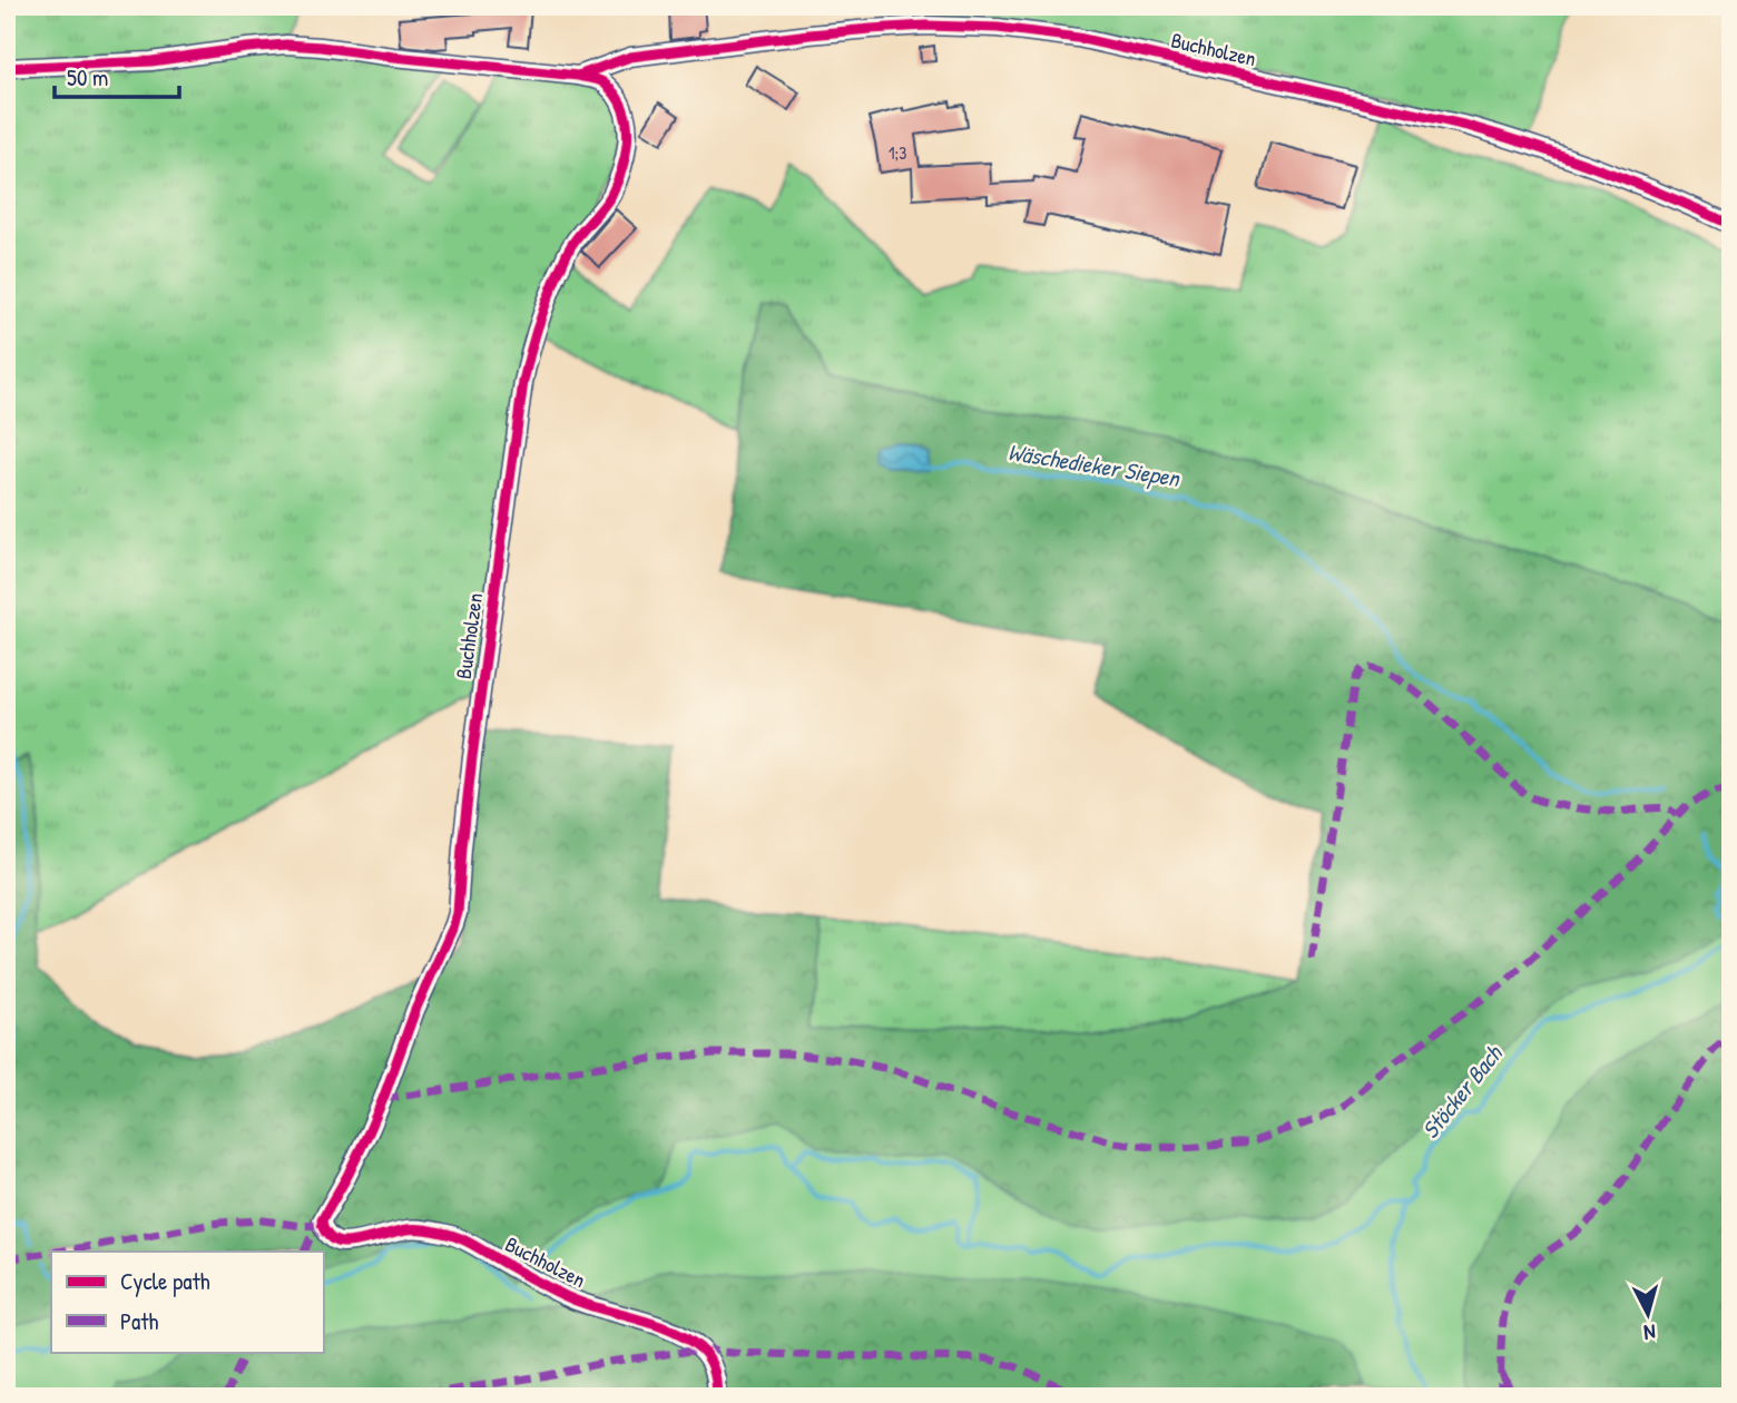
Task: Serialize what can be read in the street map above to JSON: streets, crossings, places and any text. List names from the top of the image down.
{
  "streets": {
    "street": ["Buchholzen"]
  },
  "water": ["Wäschedieker Siepen", "Stöcker Bach"],
  "house_numbers": ["1;3"],
  "legend": ["Cycle path", "Path"],
  "scale_bar": "50 m",
  "north": "bottom"
}
